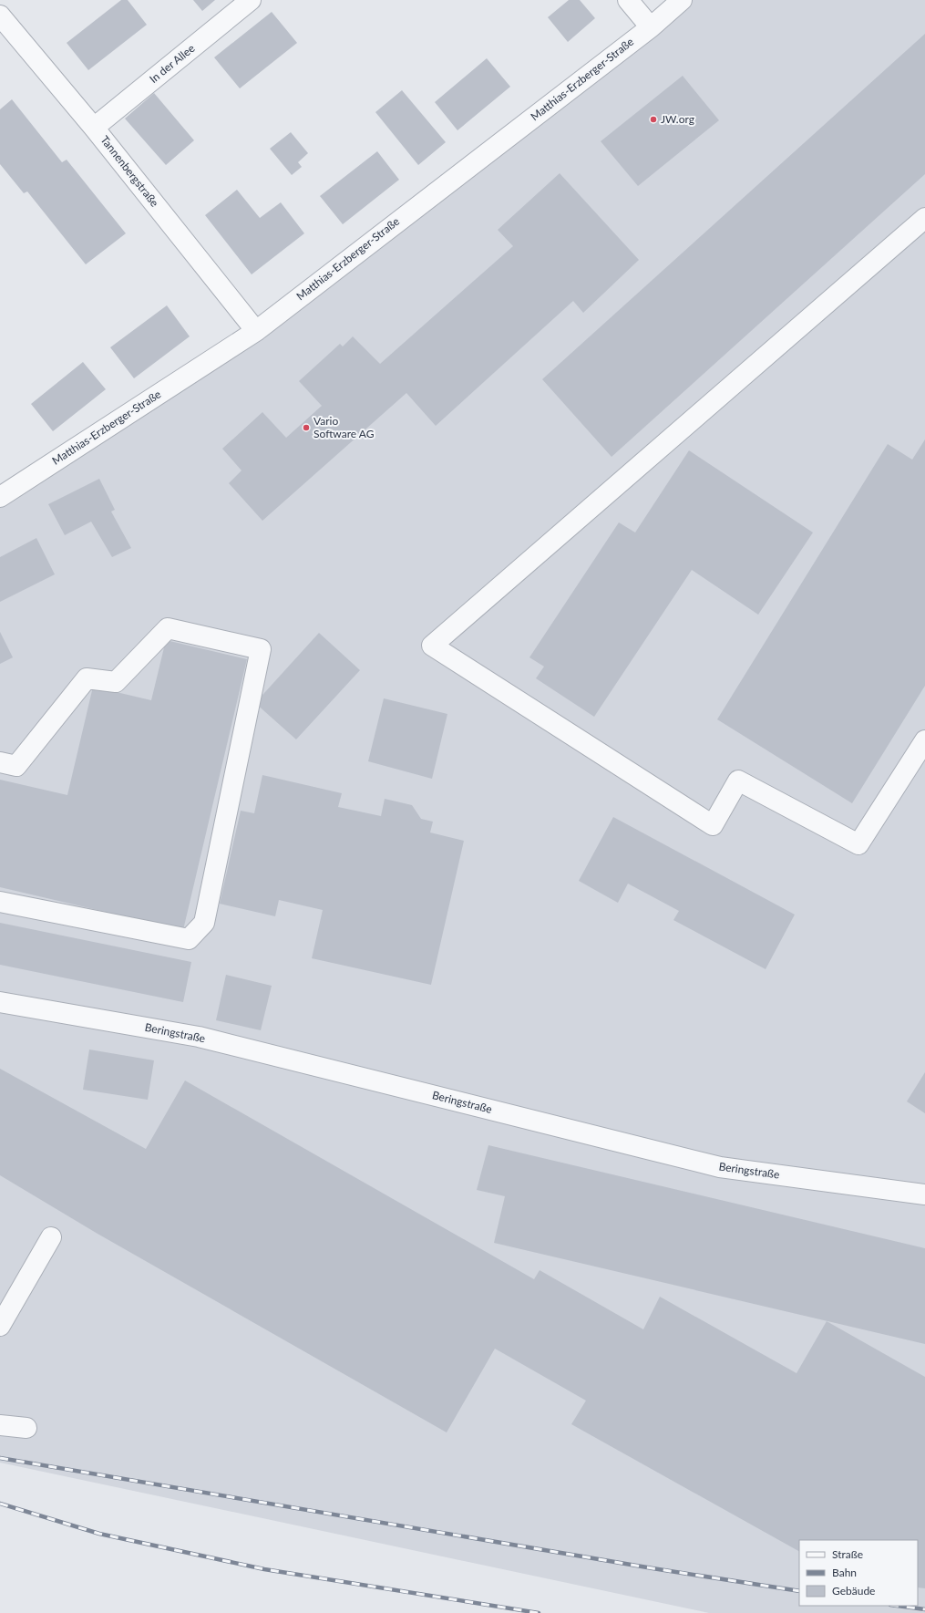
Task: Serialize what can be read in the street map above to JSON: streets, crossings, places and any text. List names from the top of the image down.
{
  "streets": {
    "street": [
      "In der Allee",
      "Matthias-Erzberger-Straße",
      "Tannenbergstraße",
      "Beringstraße"
    ]
  },
  "crossings": [
    ["In der Allee", "Tannenbergstraße"],
    ["Matthias-Erzberger-Straße", "Tannenbergstraße"]
  ],
  "places": ["JW.org", "Vario Software AG"],
  "legend": ["Straße", "Bahn", "Gebäude"]
}
